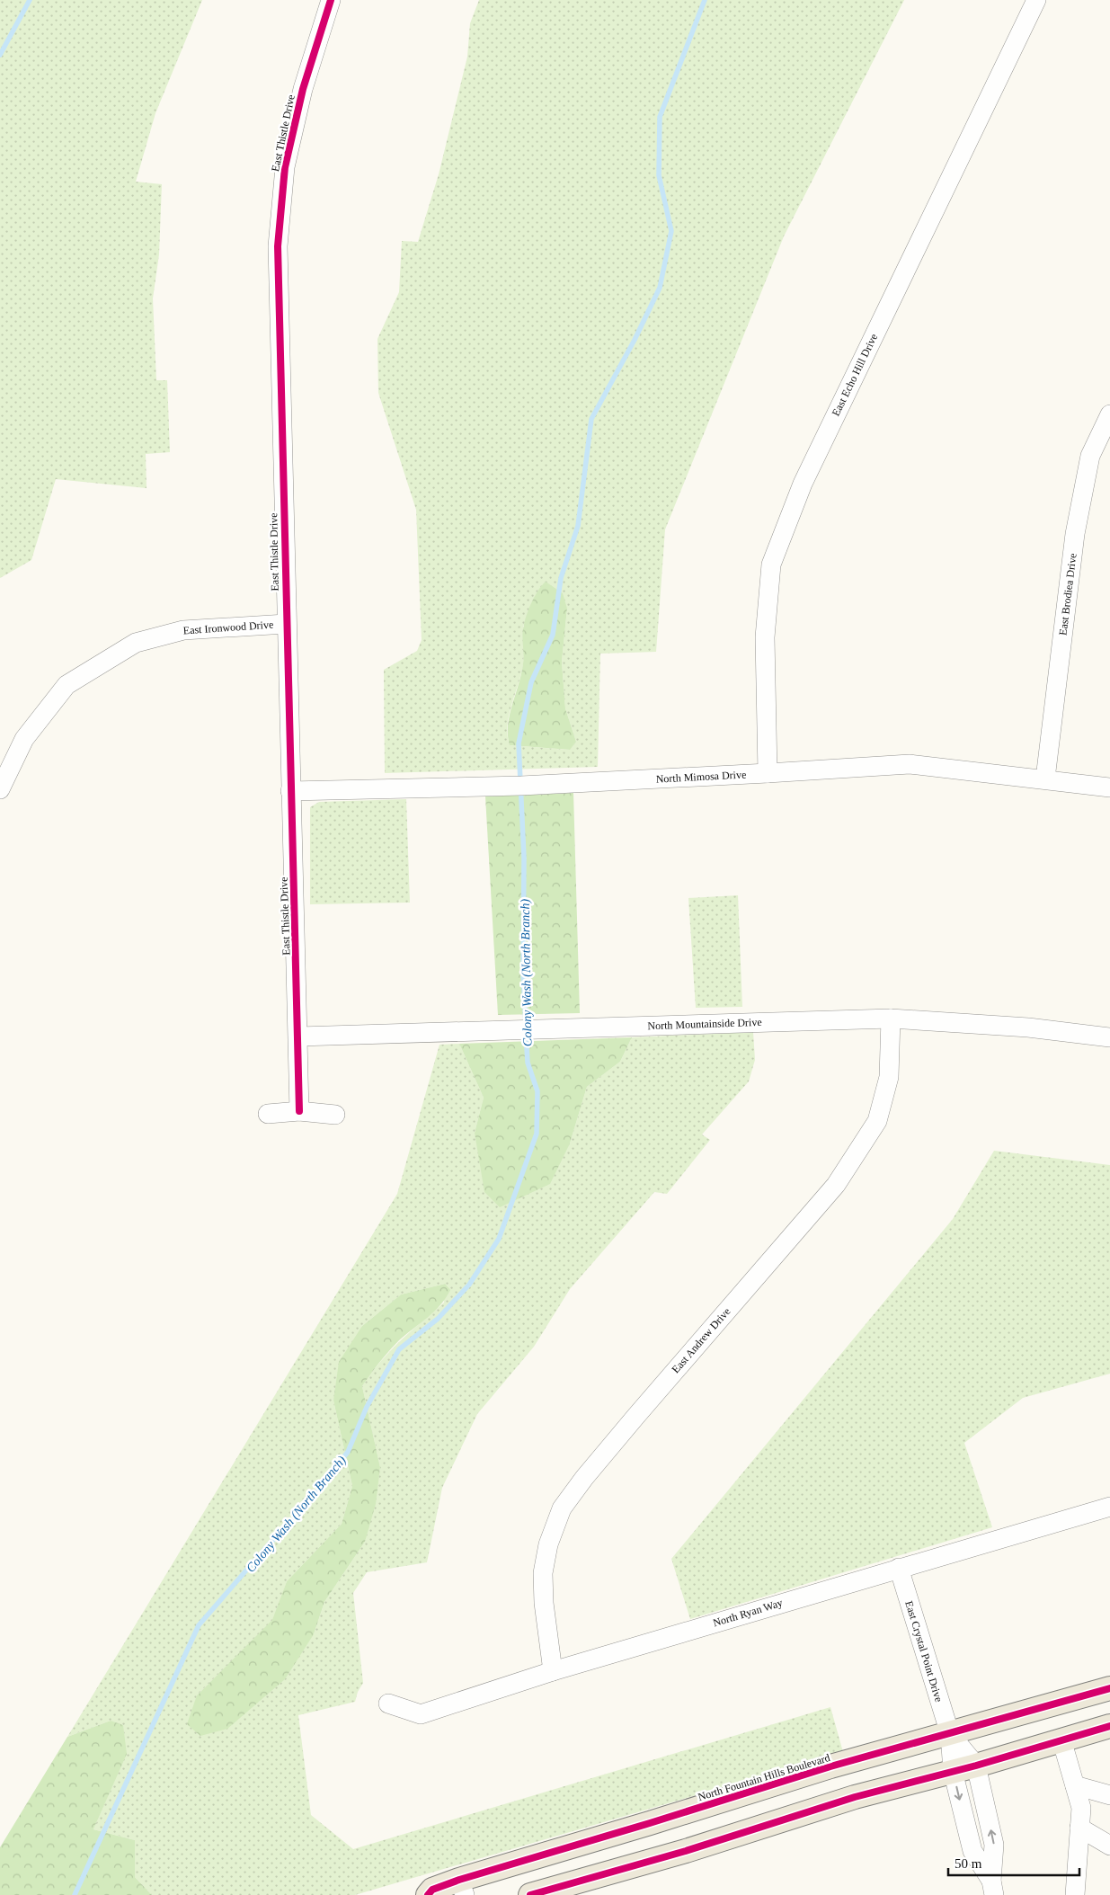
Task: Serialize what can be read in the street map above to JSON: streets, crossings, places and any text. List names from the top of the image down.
{
  "streets": {
    "main road": ["North Fountain Hills Boulevard"],
    "street": [
      "East Thistle Drive",
      "East Echo Hill Drive",
      "East Brodiea Drive",
      "East Ironwood Drive",
      "North Mimosa Drive",
      "North Mountainside Drive",
      "East Andrew Drive",
      "North Ryan Way",
      "East Crystal Point Drive"
    ]
  },
  "crossings": [
    ["East Thistle Drive", "East Ironwood Drive"],
    ["East Thistle Drive", "North Mimosa Drive"],
    ["East Thistle Drive", "North Mountainside Drive"],
    ["East Echo Hill Drive", "North Mimosa Drive"],
    ["East Brodiea Drive", "North Mimosa Drive"],
    ["North Mountainside Drive", "East Andrew Drive"],
    ["East Andrew Drive", "North Ryan Way"],
    ["North Ryan Way", "East Crystal Point Drive"],
    ["East Crystal Point Drive", "North Fountain Hills Boulevard"]
  ],
  "water": ["Colony Wash (North Branch)"],
  "scale_bar": "50 m"
}
